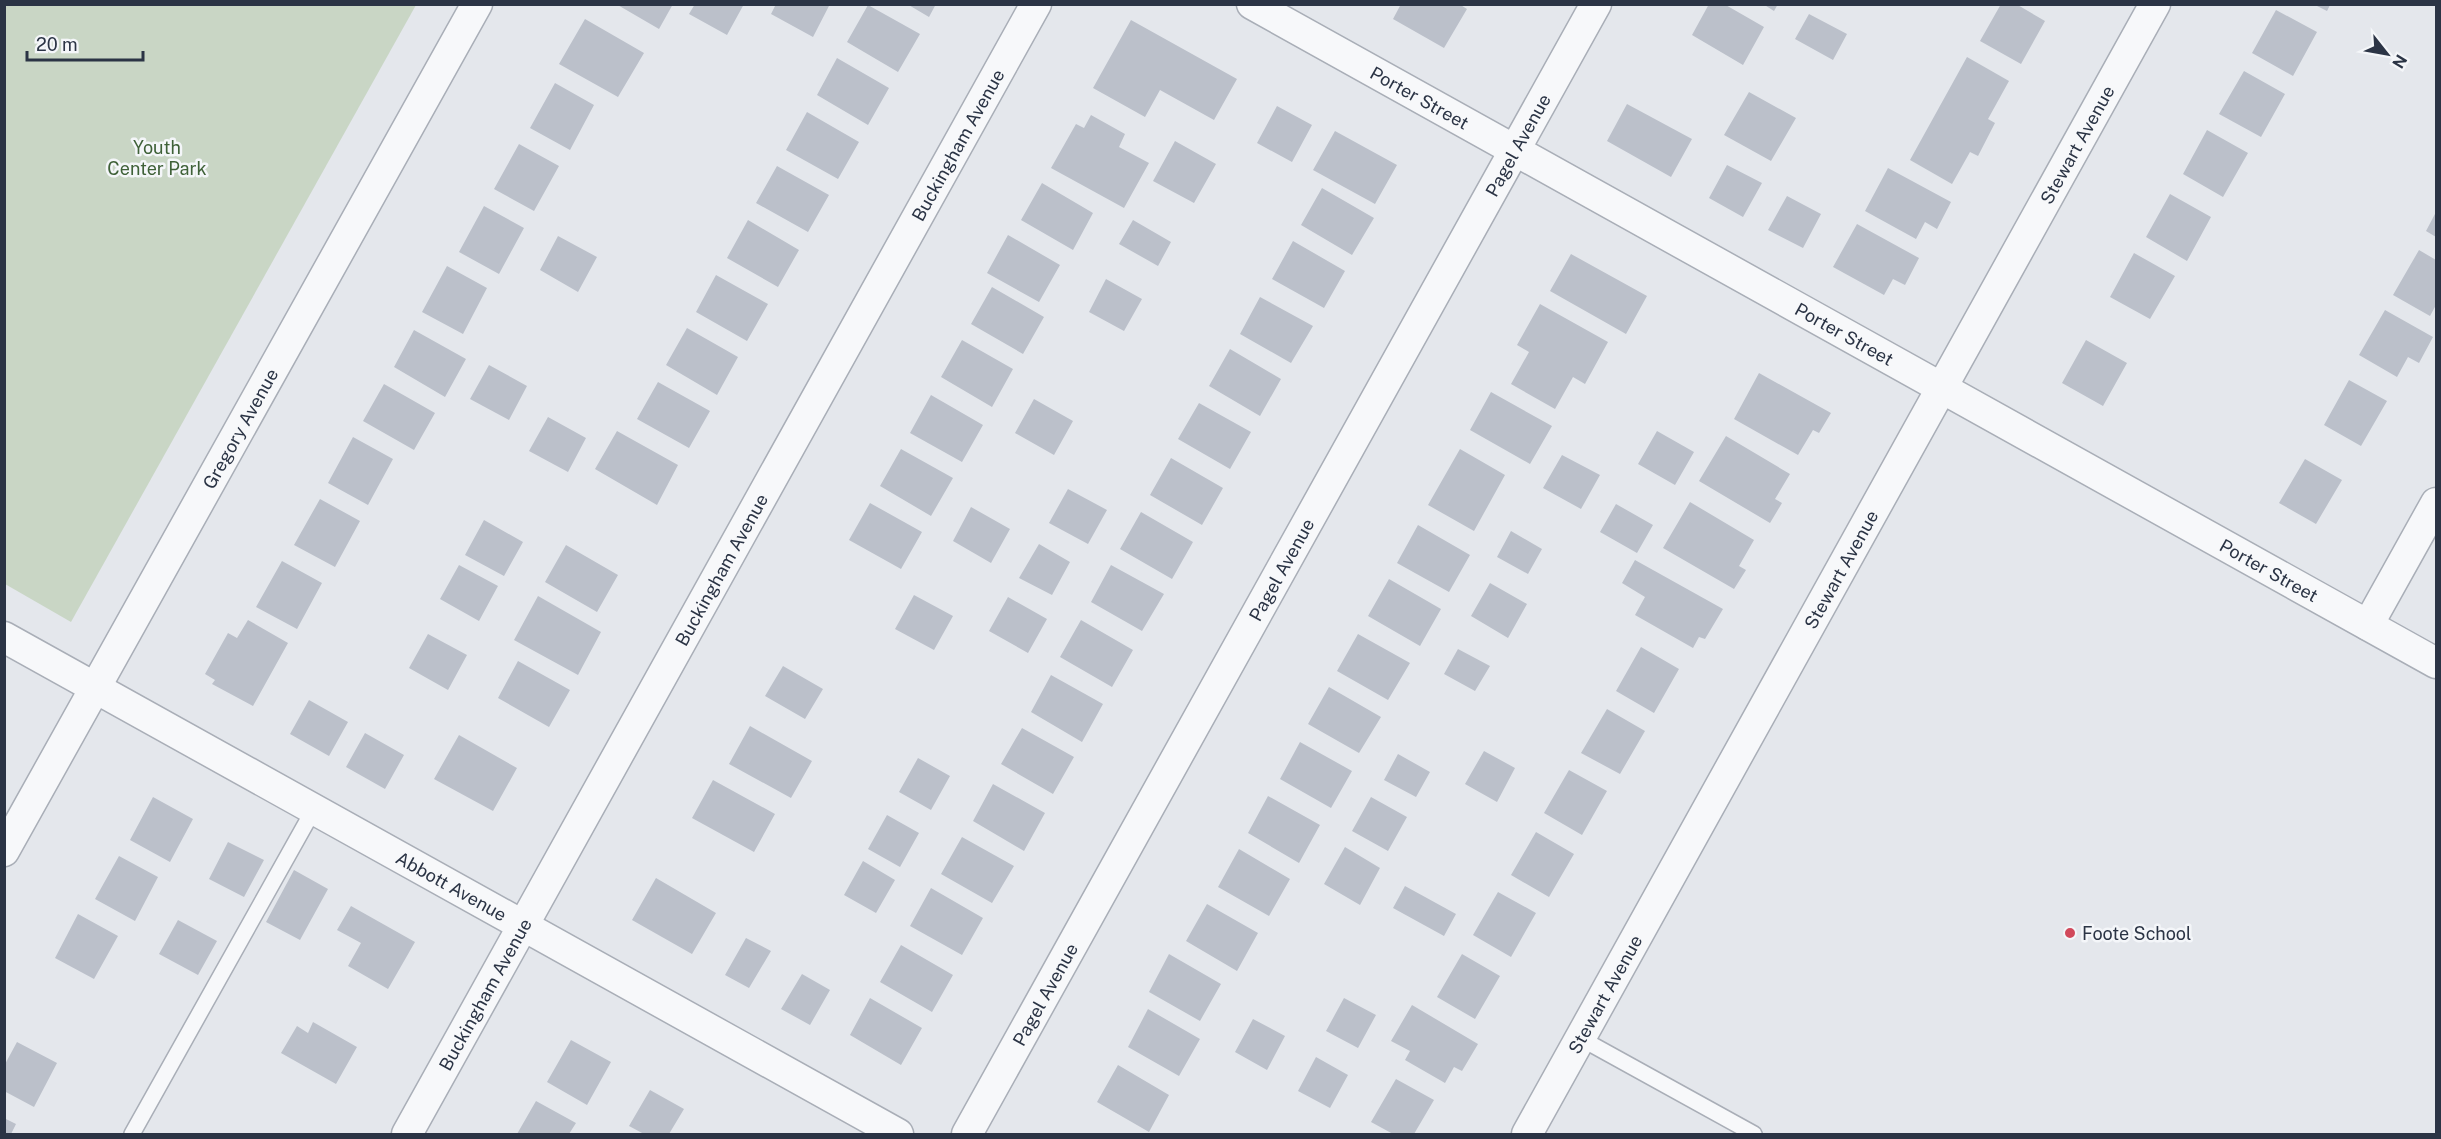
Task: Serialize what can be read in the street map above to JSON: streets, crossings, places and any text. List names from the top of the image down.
{
  "streets": {
    "street": [
      "Porter Street",
      "Buckingham Avenue",
      "Pagel Avenue",
      "Stewart Avenue",
      "Gregory Avenue",
      "Abbott Avenue"
    ]
  },
  "crossings": [
    ["Porter Street", "Pagel Avenue"],
    ["Porter Street", "Stewart Avenue"],
    ["Buckingham Avenue", "Abbott Avenue"],
    ["Gregory Avenue", "Abbott Avenue"]
  ],
  "parks": ["Youth Center Park"],
  "places": ["Foote School"],
  "scale_bar": "20 m",
  "north": "bottom right"
}
